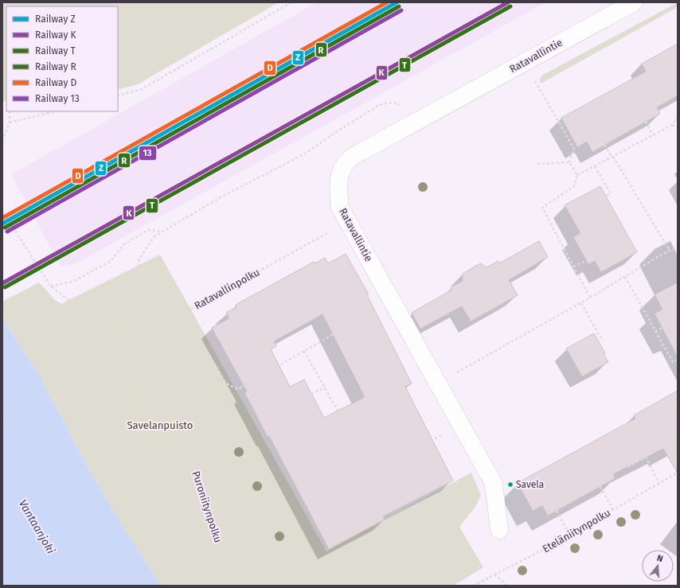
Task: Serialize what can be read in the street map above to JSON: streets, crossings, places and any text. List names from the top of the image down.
{
  "streets": {
    "street": ["Ratavallintie"],
    "path": ["Ratavallinpolku", "Puroniitynpolku", "Eteläniitynpolku"]
  },
  "crossings": [
    ["Ratavallinpolku", "Puroniitynpolku"]
  ],
  "water": ["Vantaanjoki"],
  "parks": ["Savelanpuisto"],
  "places": ["Savela"],
  "lines": [
    "rail line Z",
    "rail line K",
    "rail line D",
    "rail line T",
    "rail line R",
    "rail line 13"
  ],
  "legend": [
    "Railway Z",
    "Railway K",
    "Railway T",
    "Railway R",
    "Railway D",
    "Railway 13"
  ],
  "north": "top"
}
